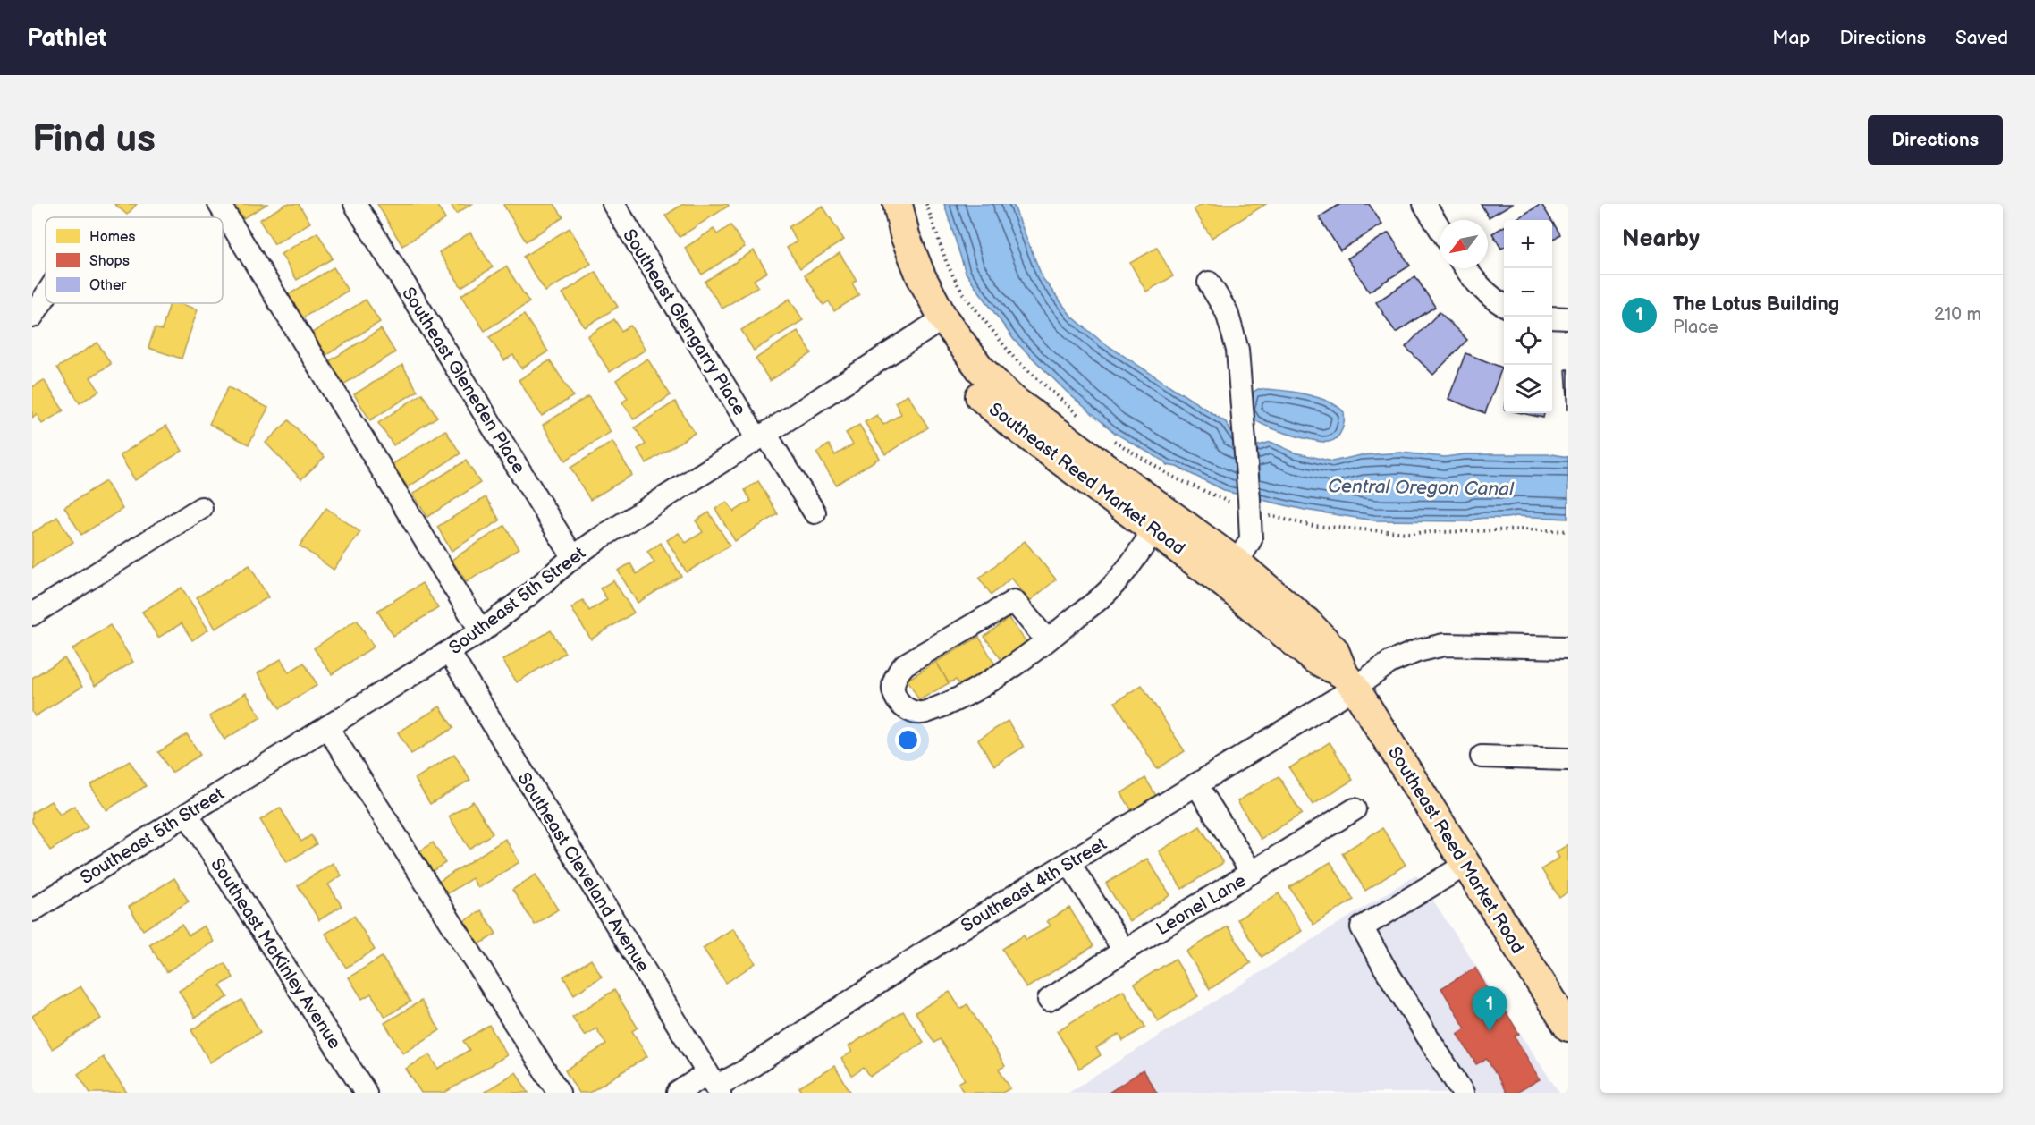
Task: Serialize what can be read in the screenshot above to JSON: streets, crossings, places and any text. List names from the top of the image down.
{
  "streets": {
    "main road": ["Southeast Reed Market Road"],
    "street": [
      "Southeast Glengarry Place",
      "Southeast Gleneden Place",
      "Southeast 5th Street",
      "Southeast Cleveland Avenue",
      "Southeast 4th Street",
      "Leonel Lane",
      "Southeast McKinley Avenue"
    ]
  },
  "crossings": [
    ["Southeast Glengarry Place", "Southeast 5th Street"],
    ["Southeast Gleneden Place", "Southeast 5th Street"],
    ["Southeast Reed Market Road", "Southeast 5th Street"],
    ["Southeast Reed Market Road", "Southeast 4th Street"],
    ["Southeast 5th Street", "Southeast Cleveland Avenue"],
    ["Southeast 5th Street", "Southeast McKinley Avenue"],
    ["Southeast Cleveland Avenue", "Southeast 4th Street"]
  ],
  "water": ["Central Oregon Canal"],
  "legend": ["Homes", "Shops", "Other"],
  "north": "bottom left",
  "page": {
    "header": "Pathlet",
    "nav": ["Map", "Directions", "Saved"],
    "buttons": "Directions",
    "title": "Find us",
    "heading": "Nearby",
    "map_buttons": ["+", "−"],
    "list": [
      {
        "mark": "1",
        "name": "The Lotus Building",
        "note": "Place",
        "value": "210 m"
      }
    ],
    "pins": "1"
  }
}
